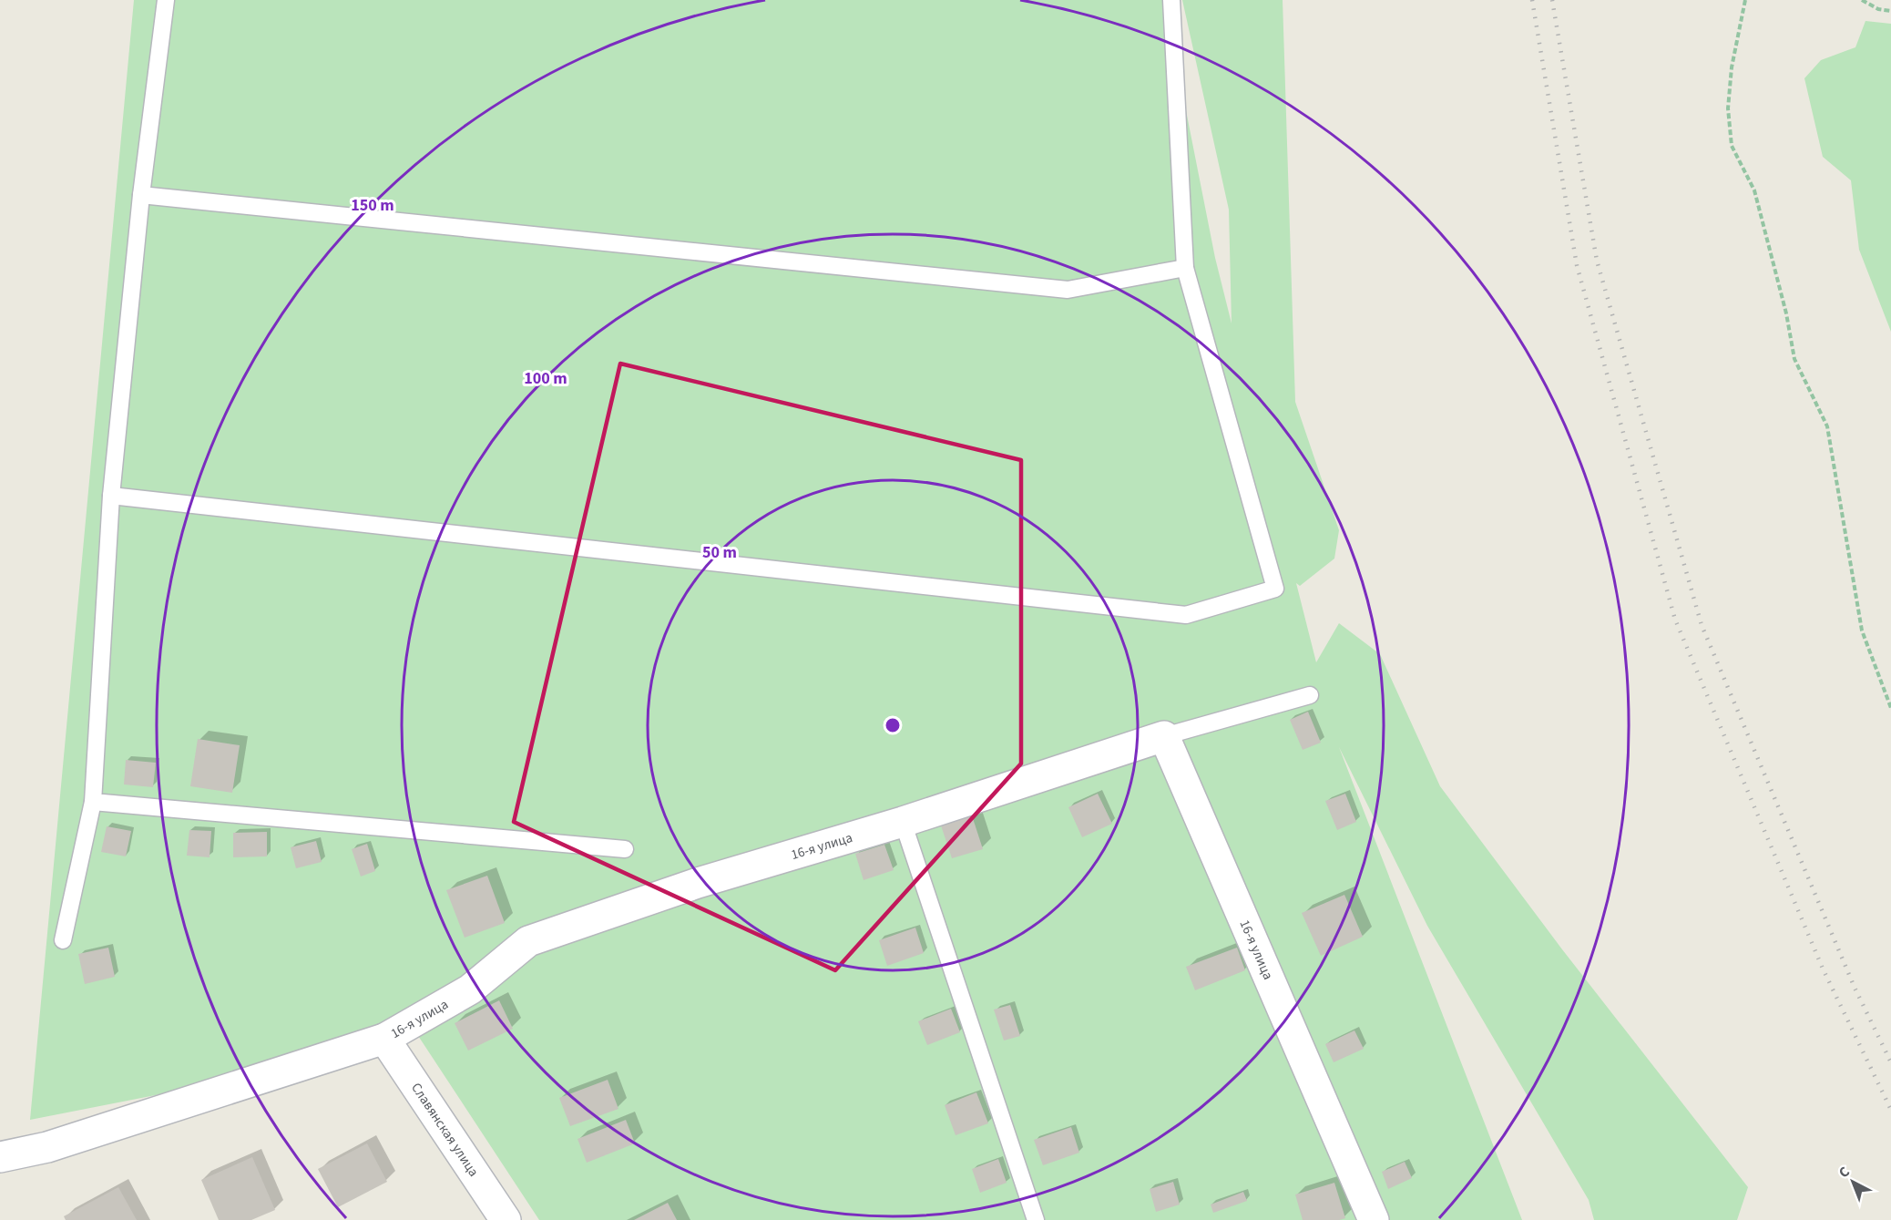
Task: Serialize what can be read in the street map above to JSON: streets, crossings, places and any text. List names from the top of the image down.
{
  "streets": {
    "street": ["16-я улица", "Славянская улица"]
  },
  "crossings": [
    ["16-я улица", "Славянская улица"]
  ],
  "north": "top left",
  "rings": ["150 m", "100 m", "50 m"]
}
